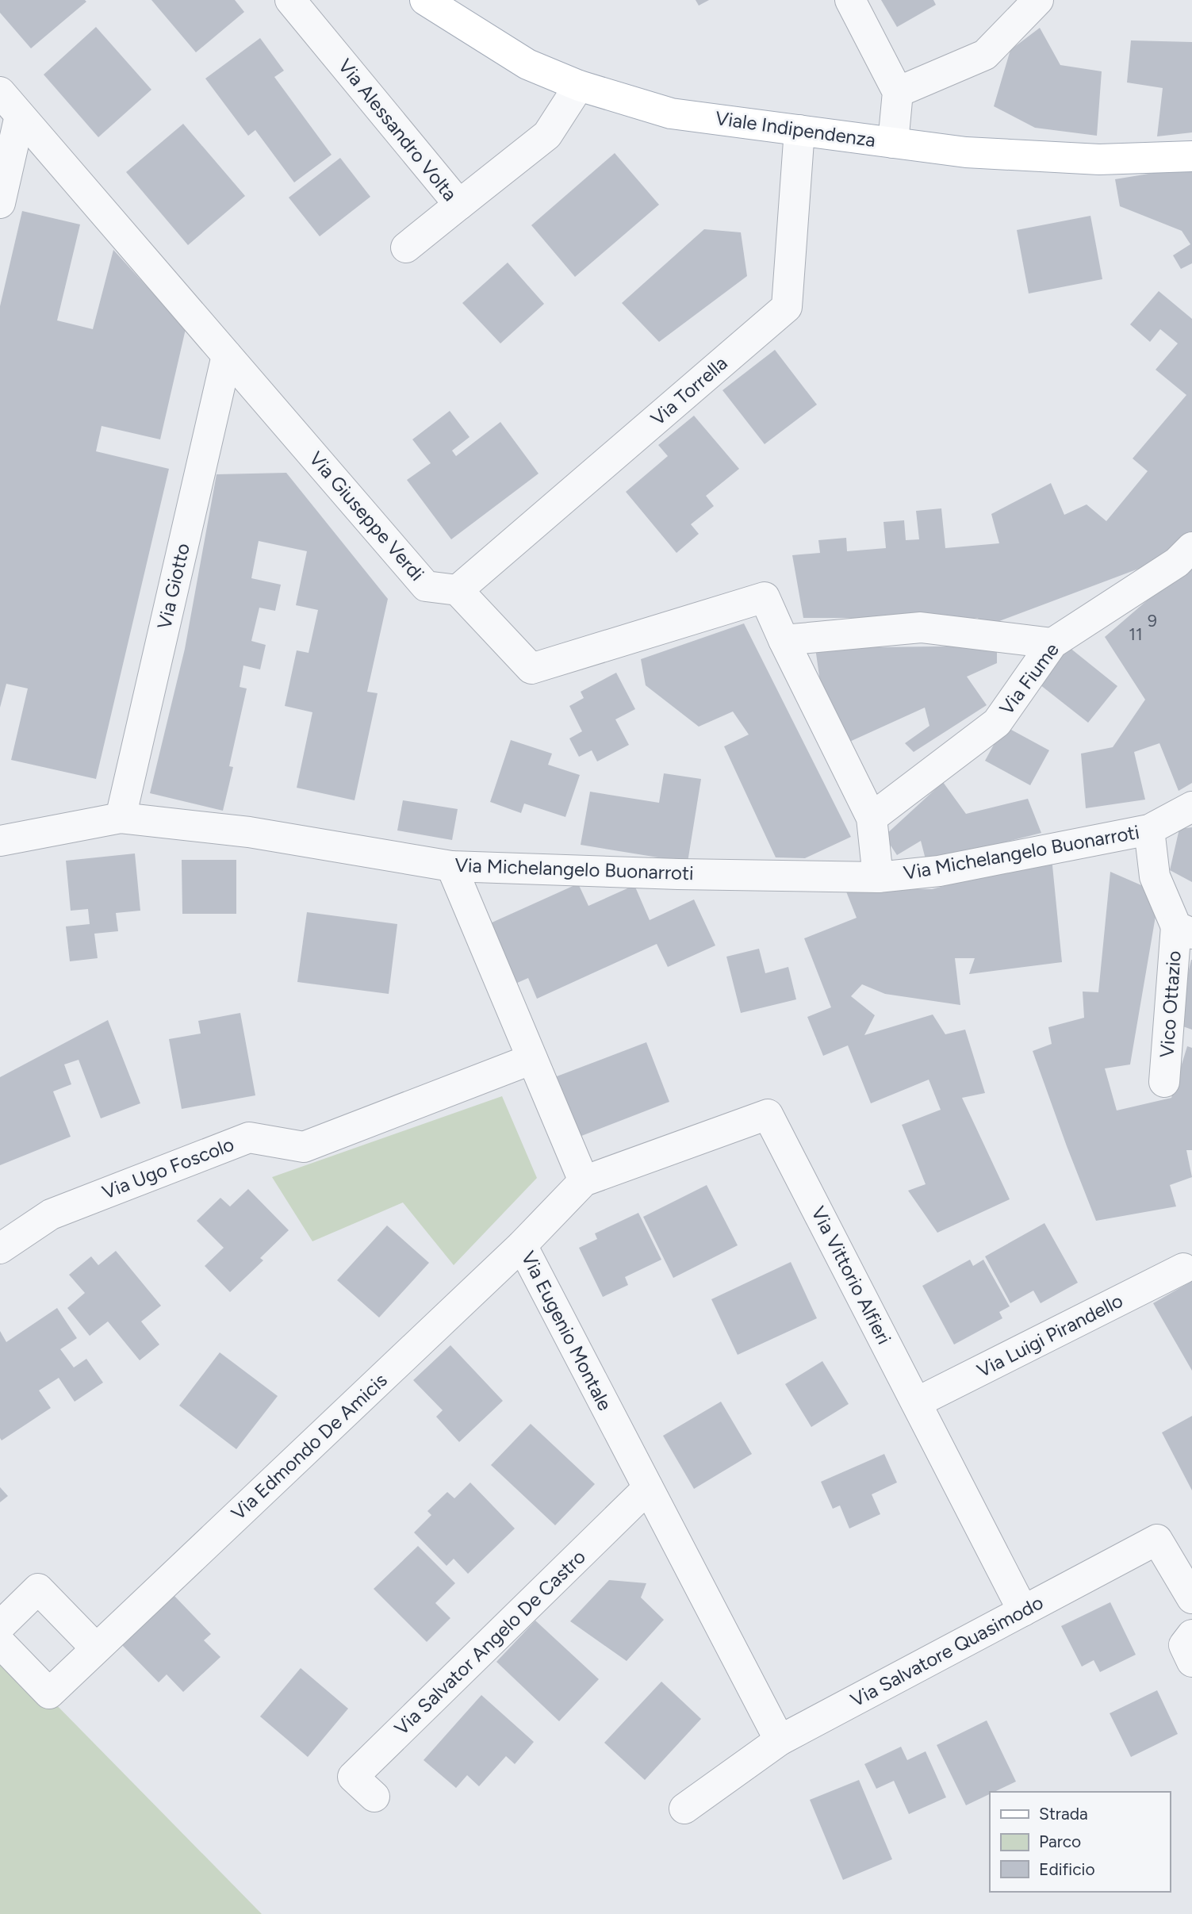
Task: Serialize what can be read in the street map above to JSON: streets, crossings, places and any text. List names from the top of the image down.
{
  "streets": {
    "main road": ["Viale Indipendenza"],
    "street": [
      "Via Alessandro Volta",
      "Via Torrella",
      "Via Giuseppe Verdi",
      "Via Giotto",
      "Via Fiume",
      "Via Michelangelo Buonarroti",
      "Vico Ottazio",
      "Via Ugo Foscolo",
      "Via Vittorio Alfieri",
      "Via Eugenio Montale",
      "Via Luigi Pirandello",
      "Via Edmondo De Amicis",
      "Via Salvator Angelo De Castro",
      "Via Salvatore Quasimodo"
    ]
  },
  "crossings": [
    ["Viale Indipendenza", "Via Alessandro Volta"],
    ["Viale Indipendenza", "Via Torrella"],
    ["Via Torrella", "Via Giuseppe Verdi"],
    ["Via Giuseppe Verdi", "Via Giotto"],
    ["Via Giotto", "Via Michelangelo Buonarroti"],
    ["Via Vittorio Alfieri", "Via Eugenio Montale"],
    ["Via Vittorio Alfieri", "Via Luigi Pirandello"],
    ["Via Vittorio Alfieri", "Via Salvatore Quasimodo"],
    ["Via Eugenio Montale", "Via Edmondo De Amicis"],
    ["Via Eugenio Montale", "Via Salvator Angelo De Castro"],
    ["Via Eugenio Montale", "Via Salvatore Quasimodo"]
  ],
  "house_numbers": ["9", "11"],
  "legend": ["Strada", "Parco", "Edificio"]
}
